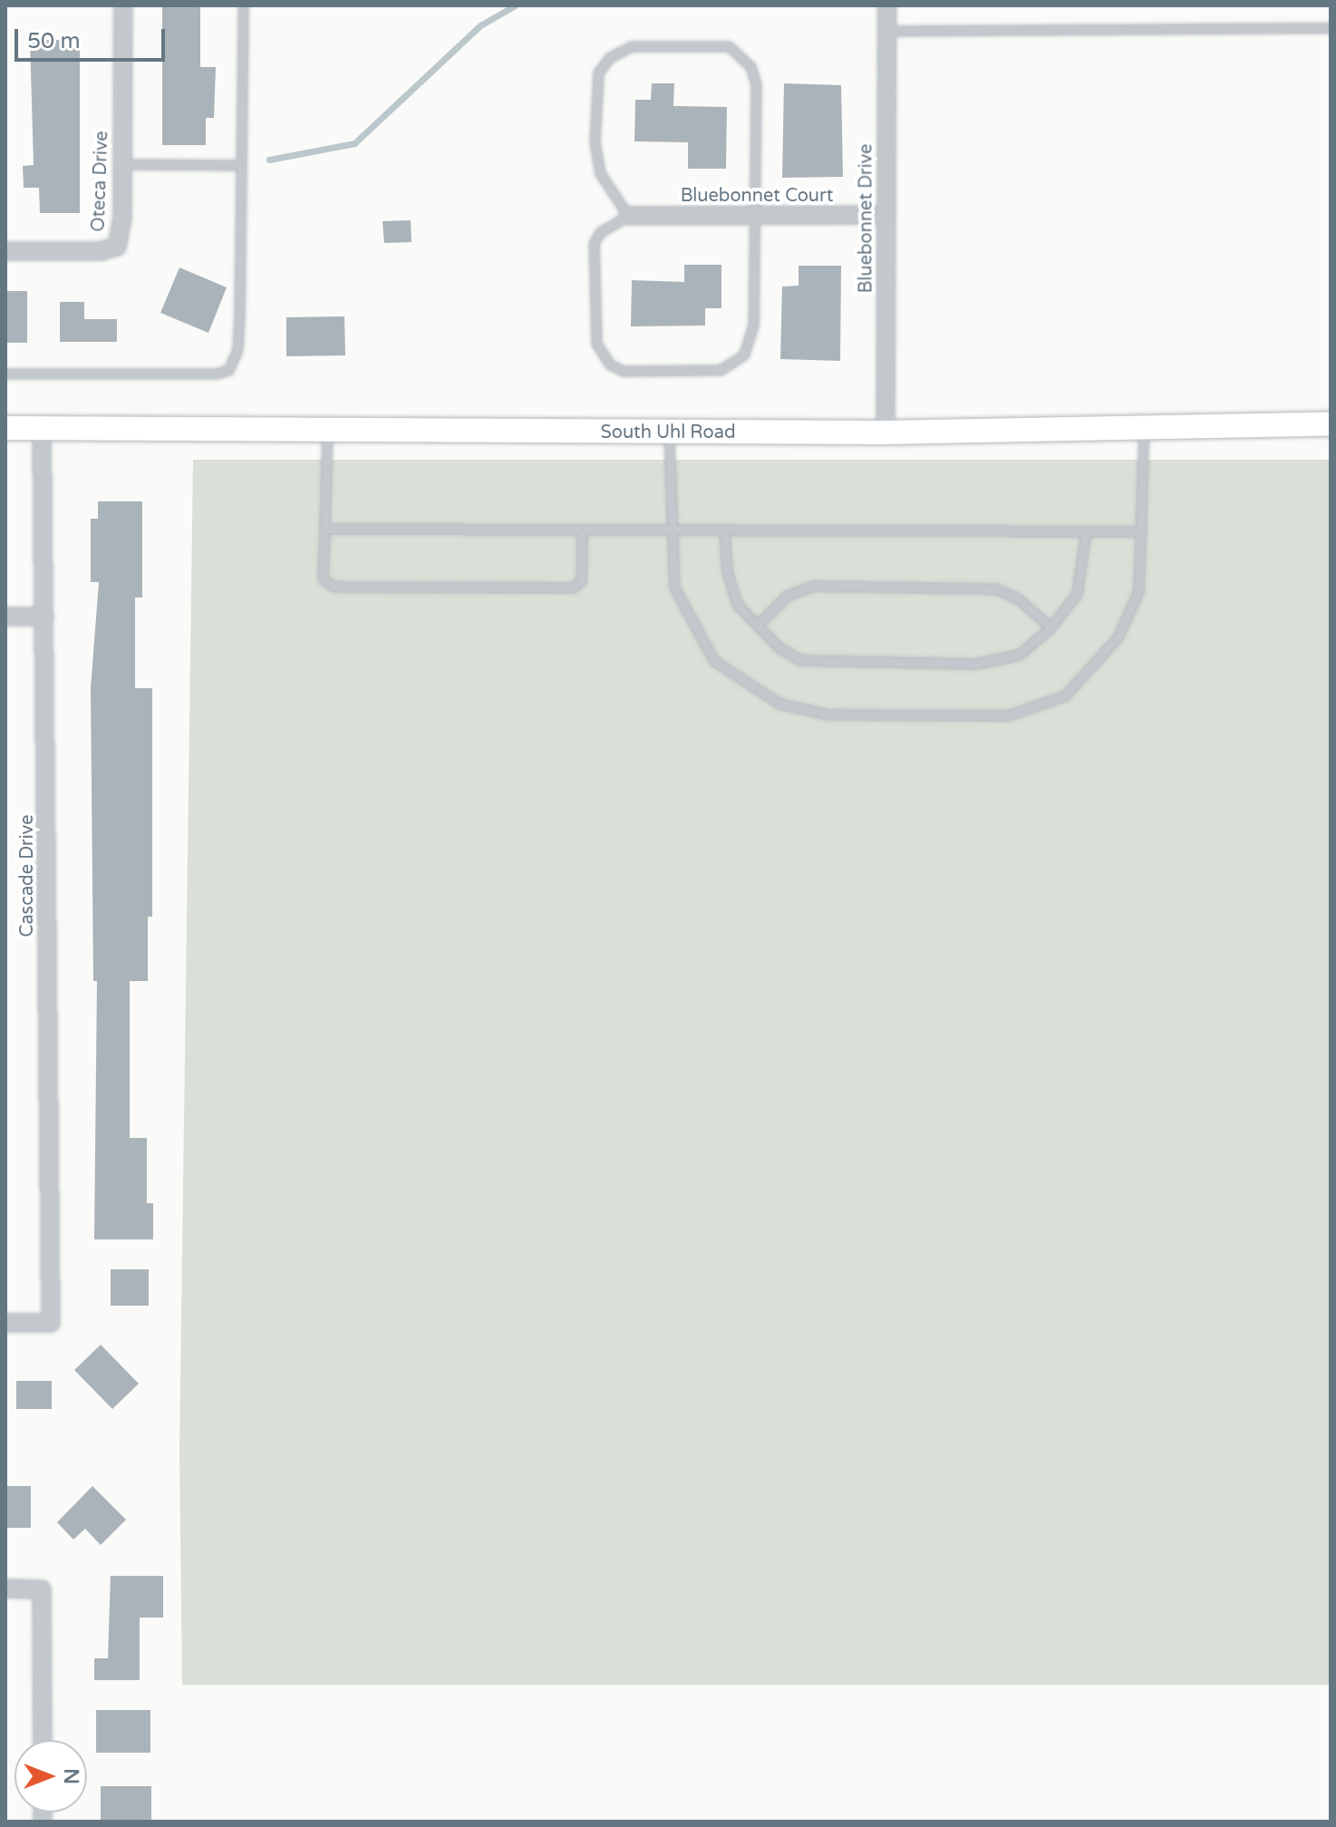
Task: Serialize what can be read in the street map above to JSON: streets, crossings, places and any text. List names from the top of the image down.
{
  "streets": {
    "main road": ["South Uhl Road"],
    "street": [
      "Oteca Drive",
      "Bluebonnet Court",
      "Bluebonnet Drive",
      "Cascade Drive"
    ]
  },
  "crossings": [
    ["Bluebonnet Court", "Bluebonnet Drive"],
    ["Bluebonnet Drive", "South Uhl Road"],
    ["South Uhl Road", "Cascade Drive"]
  ],
  "scale_bar": "50 m",
  "north": "right"
}
